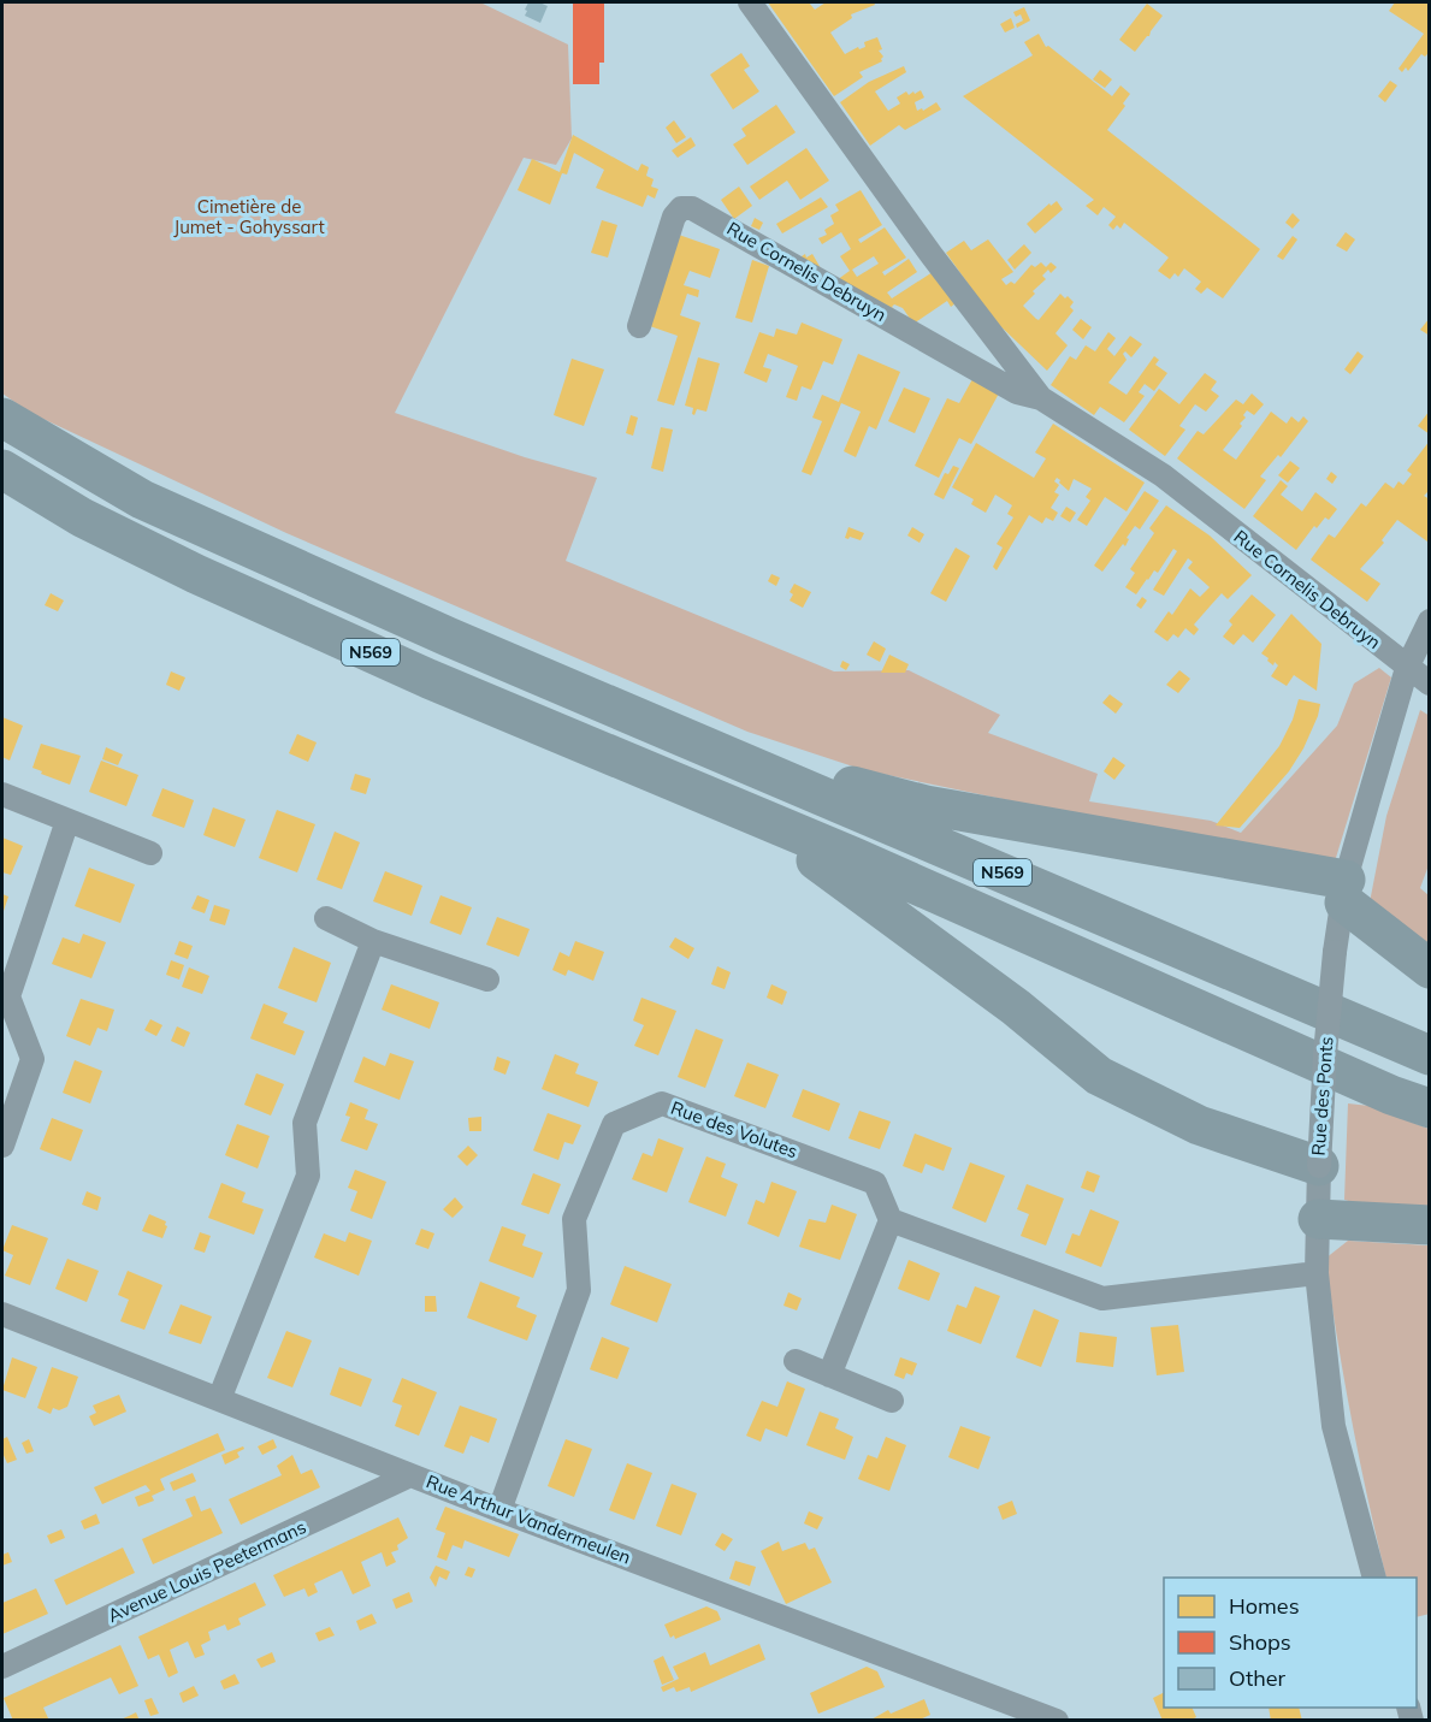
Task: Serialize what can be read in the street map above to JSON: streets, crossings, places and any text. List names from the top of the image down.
{
  "streets": {
    "highway": ["N569"],
    "street": [
      "Rue Cornelis Debruyn",
      "Rue des Ponts",
      "Rue des Volutes",
      "Rue Arthur Vandermeulen",
      "Avenue Louis Peetermans"
    ]
  },
  "crossings": [
    ["Rue Cornelis Debruyn", "Rue des Ponts"],
    ["Rue des Volutes", "Rue Arthur Vandermeulen"],
    ["Rue Arthur Vandermeulen", "Avenue Louis Peetermans"]
  ],
  "parks": ["Cimetière de Jumet - Gohyssart"],
  "legend": ["Homes", "Shops", "Other"]
}
